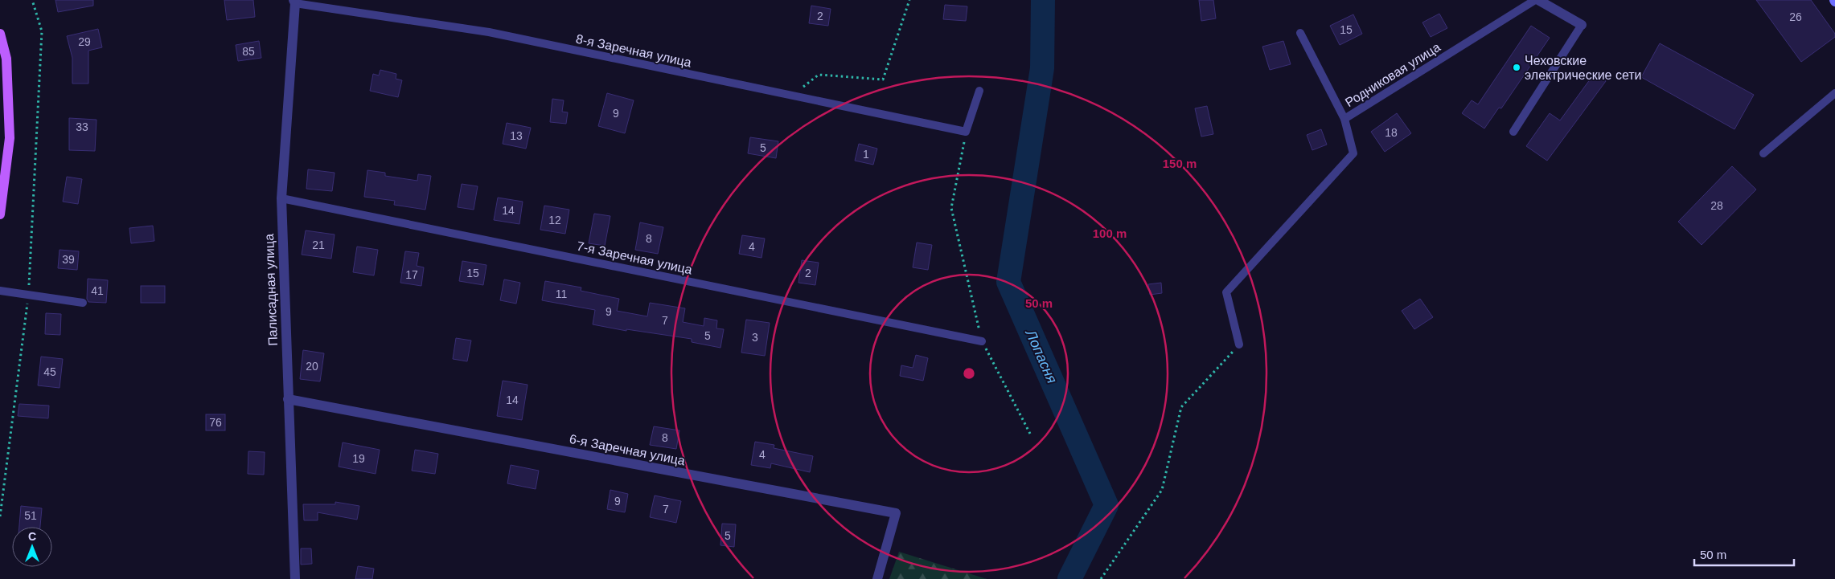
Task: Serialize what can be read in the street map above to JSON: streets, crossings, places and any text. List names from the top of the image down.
{
  "streets": {
    "street": ["Палисадная улица", "6-я Заречная улица"],
    "lane": ["8-я Заречная улица", "Родниковая улица", "7-я Заречная улица"]
  },
  "crossings": [
    ["8-я Заречная улица", "Палисадная улица"],
    ["7-я Заречная улица", "Палисадная улица"],
    ["Палисадная улица", "6-я Заречная улица"]
  ],
  "water": ["Лопасня"],
  "places": ["Чеховские электрические сети"],
  "house_numbers": [
    "2",
    "26",
    "15",
    "29",
    "85",
    "9",
    "33",
    "18",
    "13",
    "5",
    "1",
    "28",
    "14",
    "12",
    "8",
    "21",
    "4",
    "39",
    "15",
    "2",
    "17",
    "41",
    "11",
    "9",
    "7",
    "5",
    "3",
    "20",
    "45",
    "14",
    "76",
    "8",
    "4",
    "19",
    "9",
    "7",
    "51",
    "5"
  ],
  "scale_bar": "50 m",
  "north": "top",
  "rings": ["150 m", "100 m", "50 m"]
}
